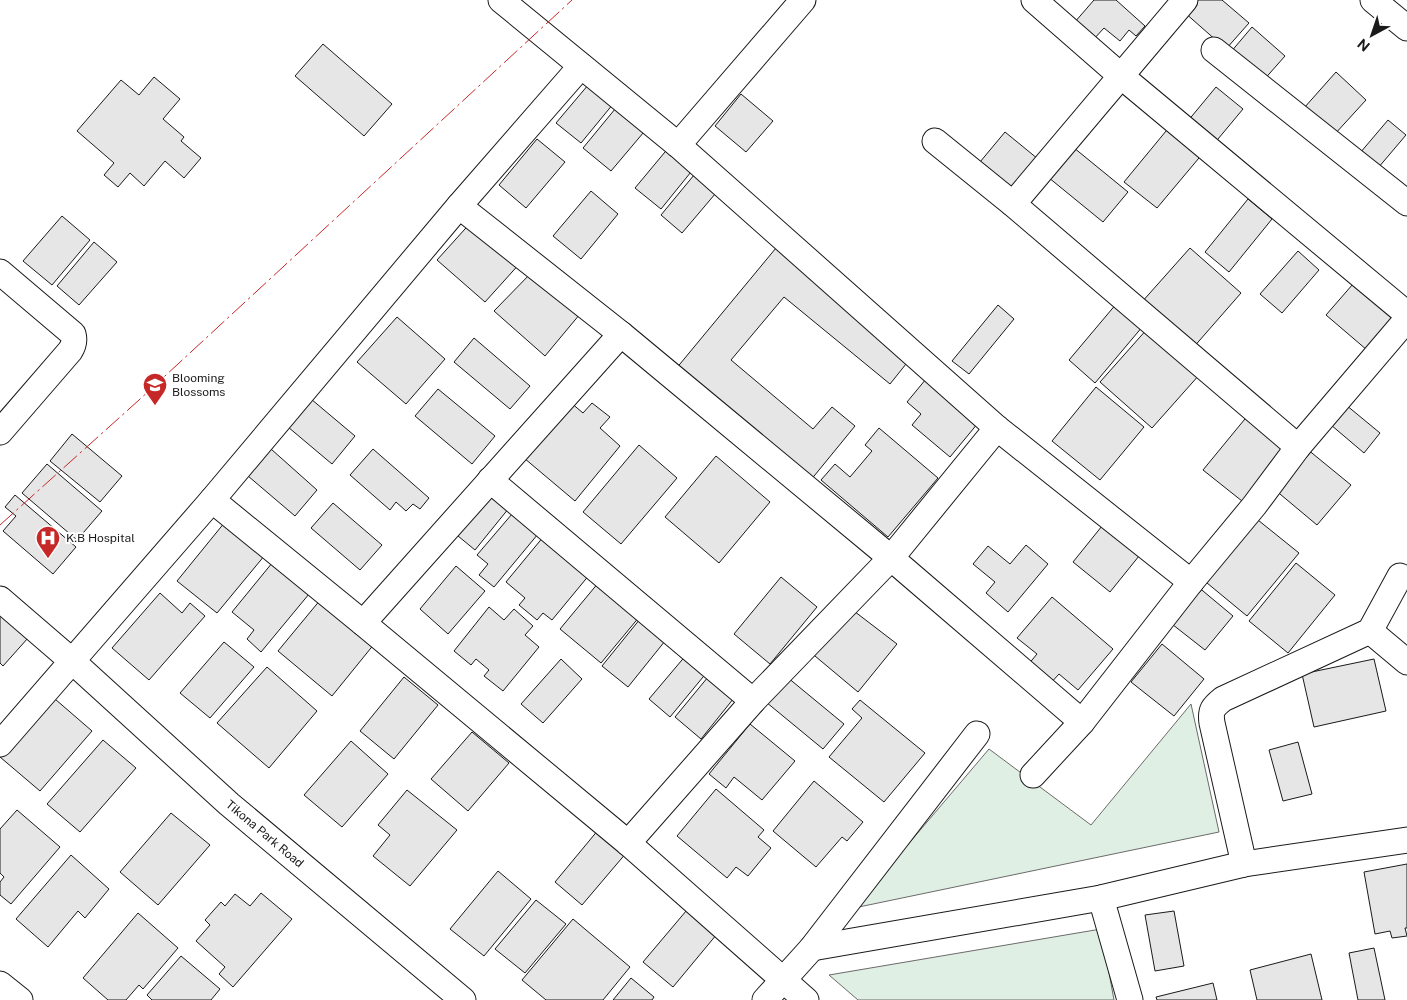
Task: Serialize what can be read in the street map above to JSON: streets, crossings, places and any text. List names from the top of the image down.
{
  "streets": {
    "street": ["Tikona Park Road"]
  },
  "places": {
    "school or university": ["Blooming Blossoms"],
    "hospital": ["K.B Hospital"]
  },
  "north": "bottom left"
}
